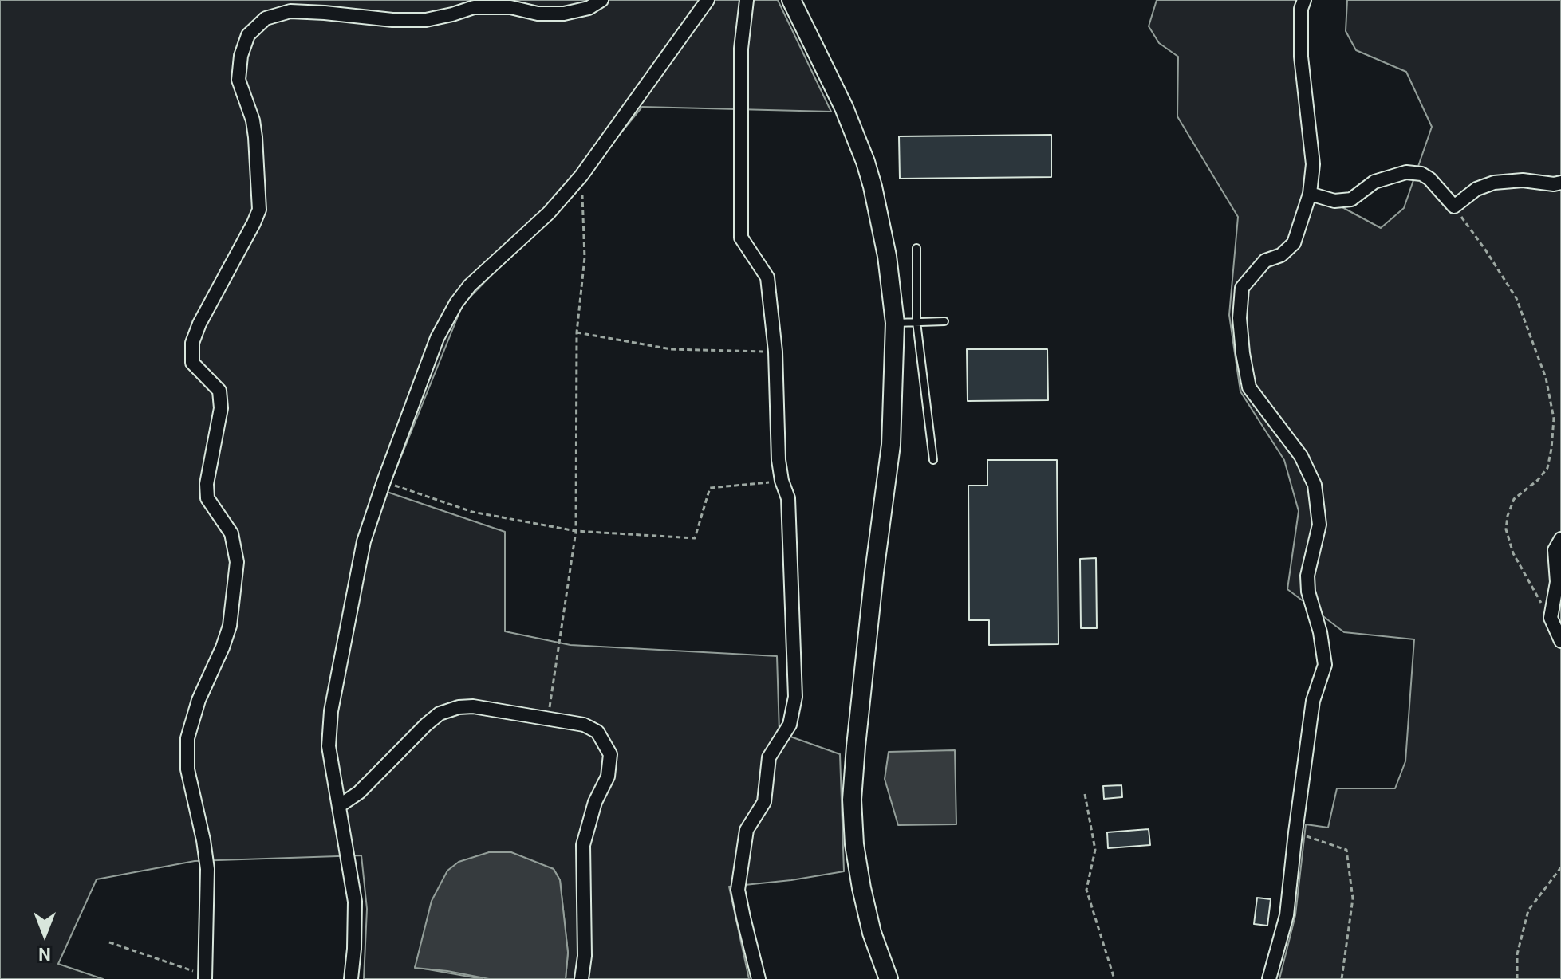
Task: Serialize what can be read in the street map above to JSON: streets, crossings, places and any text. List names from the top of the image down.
{
  "north": "bottom"
}
